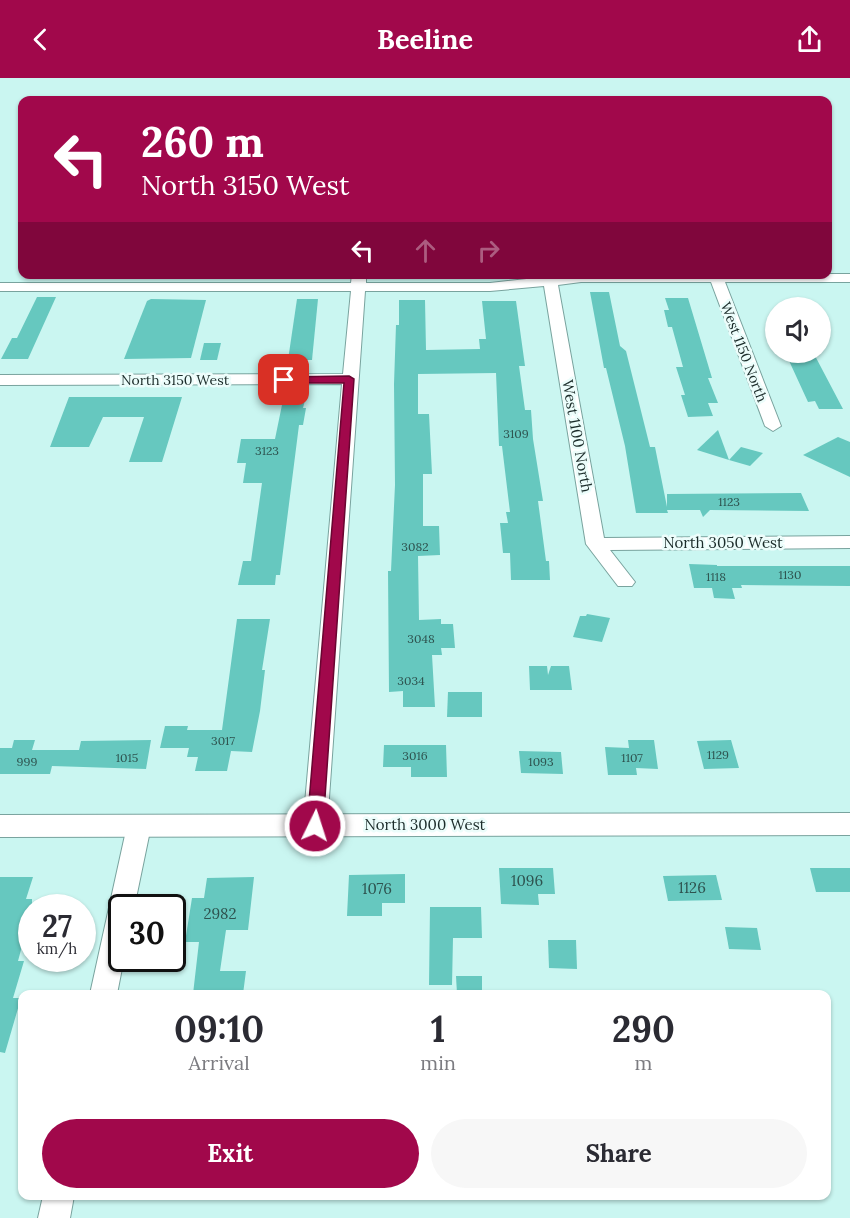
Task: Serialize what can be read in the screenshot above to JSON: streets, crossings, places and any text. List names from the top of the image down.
{
  "streets": {
    "main road": ["North 3000 West"],
    "street": [
      "West 1150 North",
      "North 3150 West",
      "West 1100 North",
      "North 3050 West"
    ]
  },
  "crossings": [
    ["West 1100 North", "North 3050 West"]
  ],
  "house_numbers": [
    "3109",
    "3123",
    "1123",
    "3082",
    "1130",
    "1118",
    "3048",
    "3034",
    "3017",
    "1129",
    "3016",
    "1015",
    "1107",
    "999",
    "1093",
    "1096",
    "1126",
    "1076",
    "2982"
  ],
  "page": {
    "header": "Beeline",
    "turn": ["260 m", "North 3150 West"],
    "speed": "27 km/h",
    "limit": "30",
    "eta": [
      "09:10",
      "Arrival",
      "1",
      "min",
      "290",
      "m"
    ],
    "buttons": ["Exit", "Share"]
  }
}
